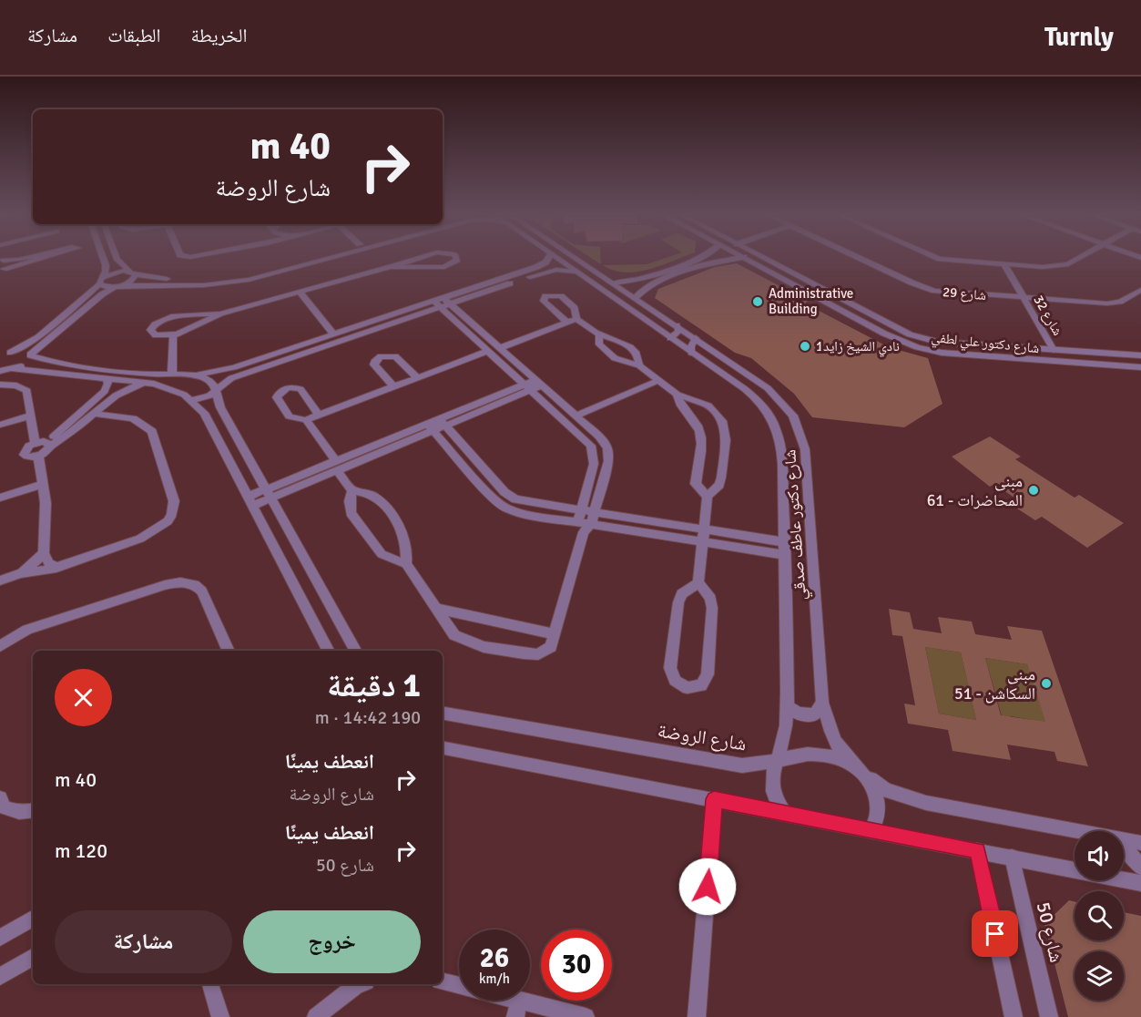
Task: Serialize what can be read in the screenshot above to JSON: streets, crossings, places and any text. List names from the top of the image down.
{
  "streets": {
    "street": [
      "شارع 29",
      "شارع 32",
      "شارع دكتور علي لطفي",
      "شارع دكتور عاطف صدقي",
      "شارع الروضة",
      "شارع 50"
    ]
  },
  "crossings": [
    ["شارع 29", "شارع 32"],
    ["شارع 32", "شارع دكتور علي لطفي"],
    ["شارع دكتور عاطف صدقي", "شارع الروضة"]
  ],
  "places": [
    "Administrative Building",
    "نادي الشيخ زايد1",
    "مبنى المحاضرات - 61",
    "مبنى السكاشن - 51"
  ],
  "page": {
    "header": "Turnly",
    "nav": ["الخريطة", "الطبقات", "مشاركة"],
    "turn": ["40 m", "شارع الروضة"],
    "heading": ["1 دقيقة", "190 m · 14:42"],
    "list": [
      {
        "name": "انعطف يمينًا",
        "note": "شارع الروضة",
        "value": "40 m"
      },
      {
        "name": "انعطف يمينًا",
        "note": "شارع 50",
        "value": "120 m"
      }
    ],
    "buttons": ["خروج", "مشاركة"],
    "speed": "26 km/h",
    "limit": "30"
  }
}
